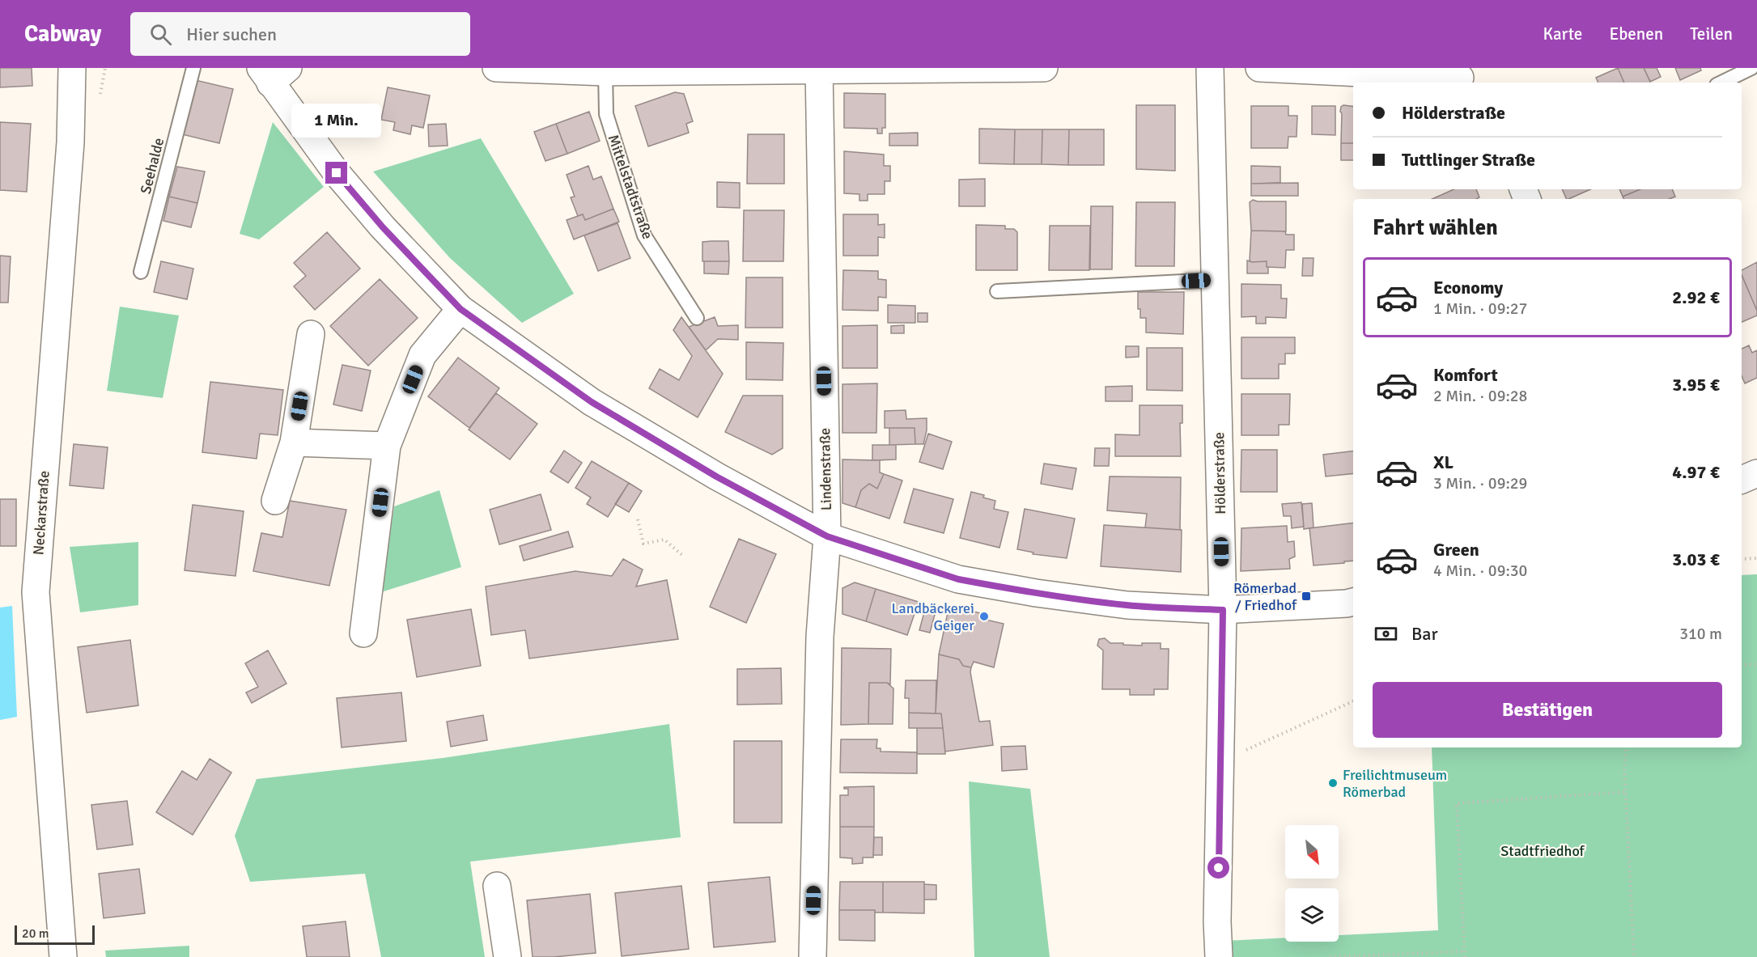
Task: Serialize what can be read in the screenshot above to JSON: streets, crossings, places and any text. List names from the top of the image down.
{
  "streets": {
    "street": ["Lindenstraße", "Hölderstraße", "Neckarstraße"],
    "lane": ["Seehalde", "Mittelstadtstraße"]
  },
  "parks": ["Stadtfriedhof"],
  "places": {
    "transit": ["Römerbad / Friedhof"],
    "other": ["Landbäckerei Geiger", "Freilichtmuseum Römerbad"]
  },
  "scale_bar": "20 m",
  "north": "bottom right",
  "page": {
    "header": "Cabway",
    "search": "Hier suchen",
    "nav": ["Karte", "Ebenen", "Teilen"],
    "banner": ["Hölderstraße", "Tuttlinger Straße"],
    "bubble": "1 Min.",
    "heading": "Fahrt wählen",
    "list": [
      {
        "name": "Economy",
        "note": "1 Min. · 09:27",
        "value": "2.92 €"
      },
      {
        "name": "Komfort",
        "note": "2 Min. · 09:28",
        "value": "3.95 €"
      },
      {
        "name": "XL",
        "note": "3 Min. · 09:29",
        "value": "4.97 €"
      },
      {
        "name": "Green",
        "note": "4 Min. · 09:30",
        "value": "3.03 €"
      }
    ],
    "pay": ["Bar", "310 m"],
    "buttons": "Bestätigen",
    "scale": "20 m"
  }
}
